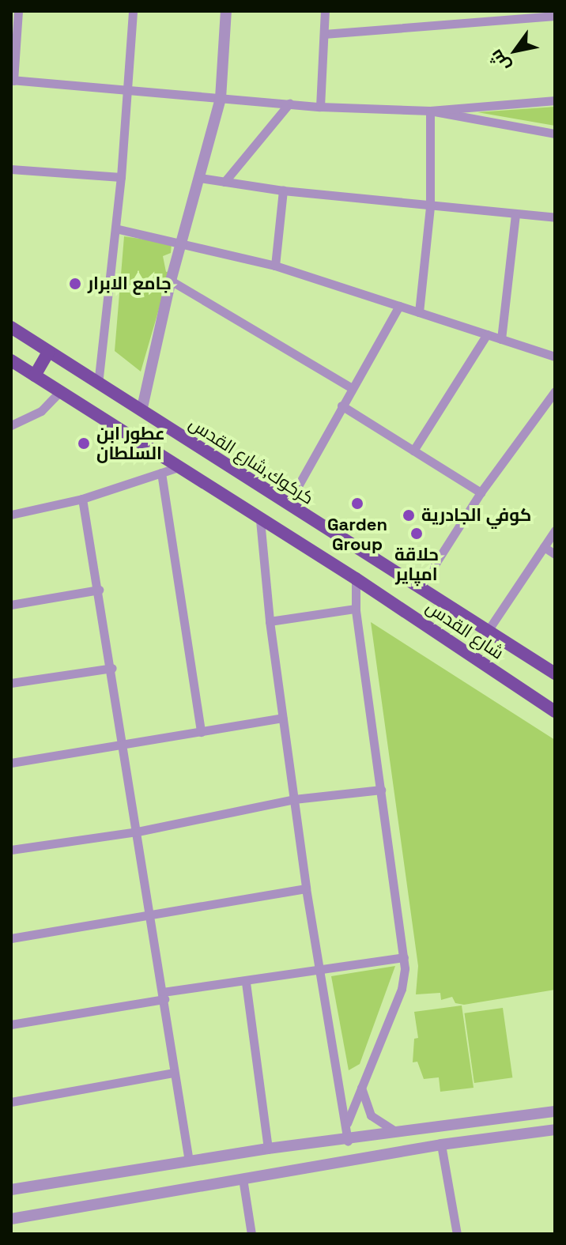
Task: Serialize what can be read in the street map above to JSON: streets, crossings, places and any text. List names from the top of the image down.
{
  "streets": {
    "main road": ["كركوك,شارع القدس", "شارع القدس"]
  },
  "crossings": [
    ["كركوك,شارع القدس", "شارع القدس"]
  ],
  "places": [
    "جامع الابرار",
    "عطور ابن السلطان",
    "Garden Group",
    "كوفي الجادرية",
    "حلاقة امپاير"
  ],
  "north": "bottom left"
}
